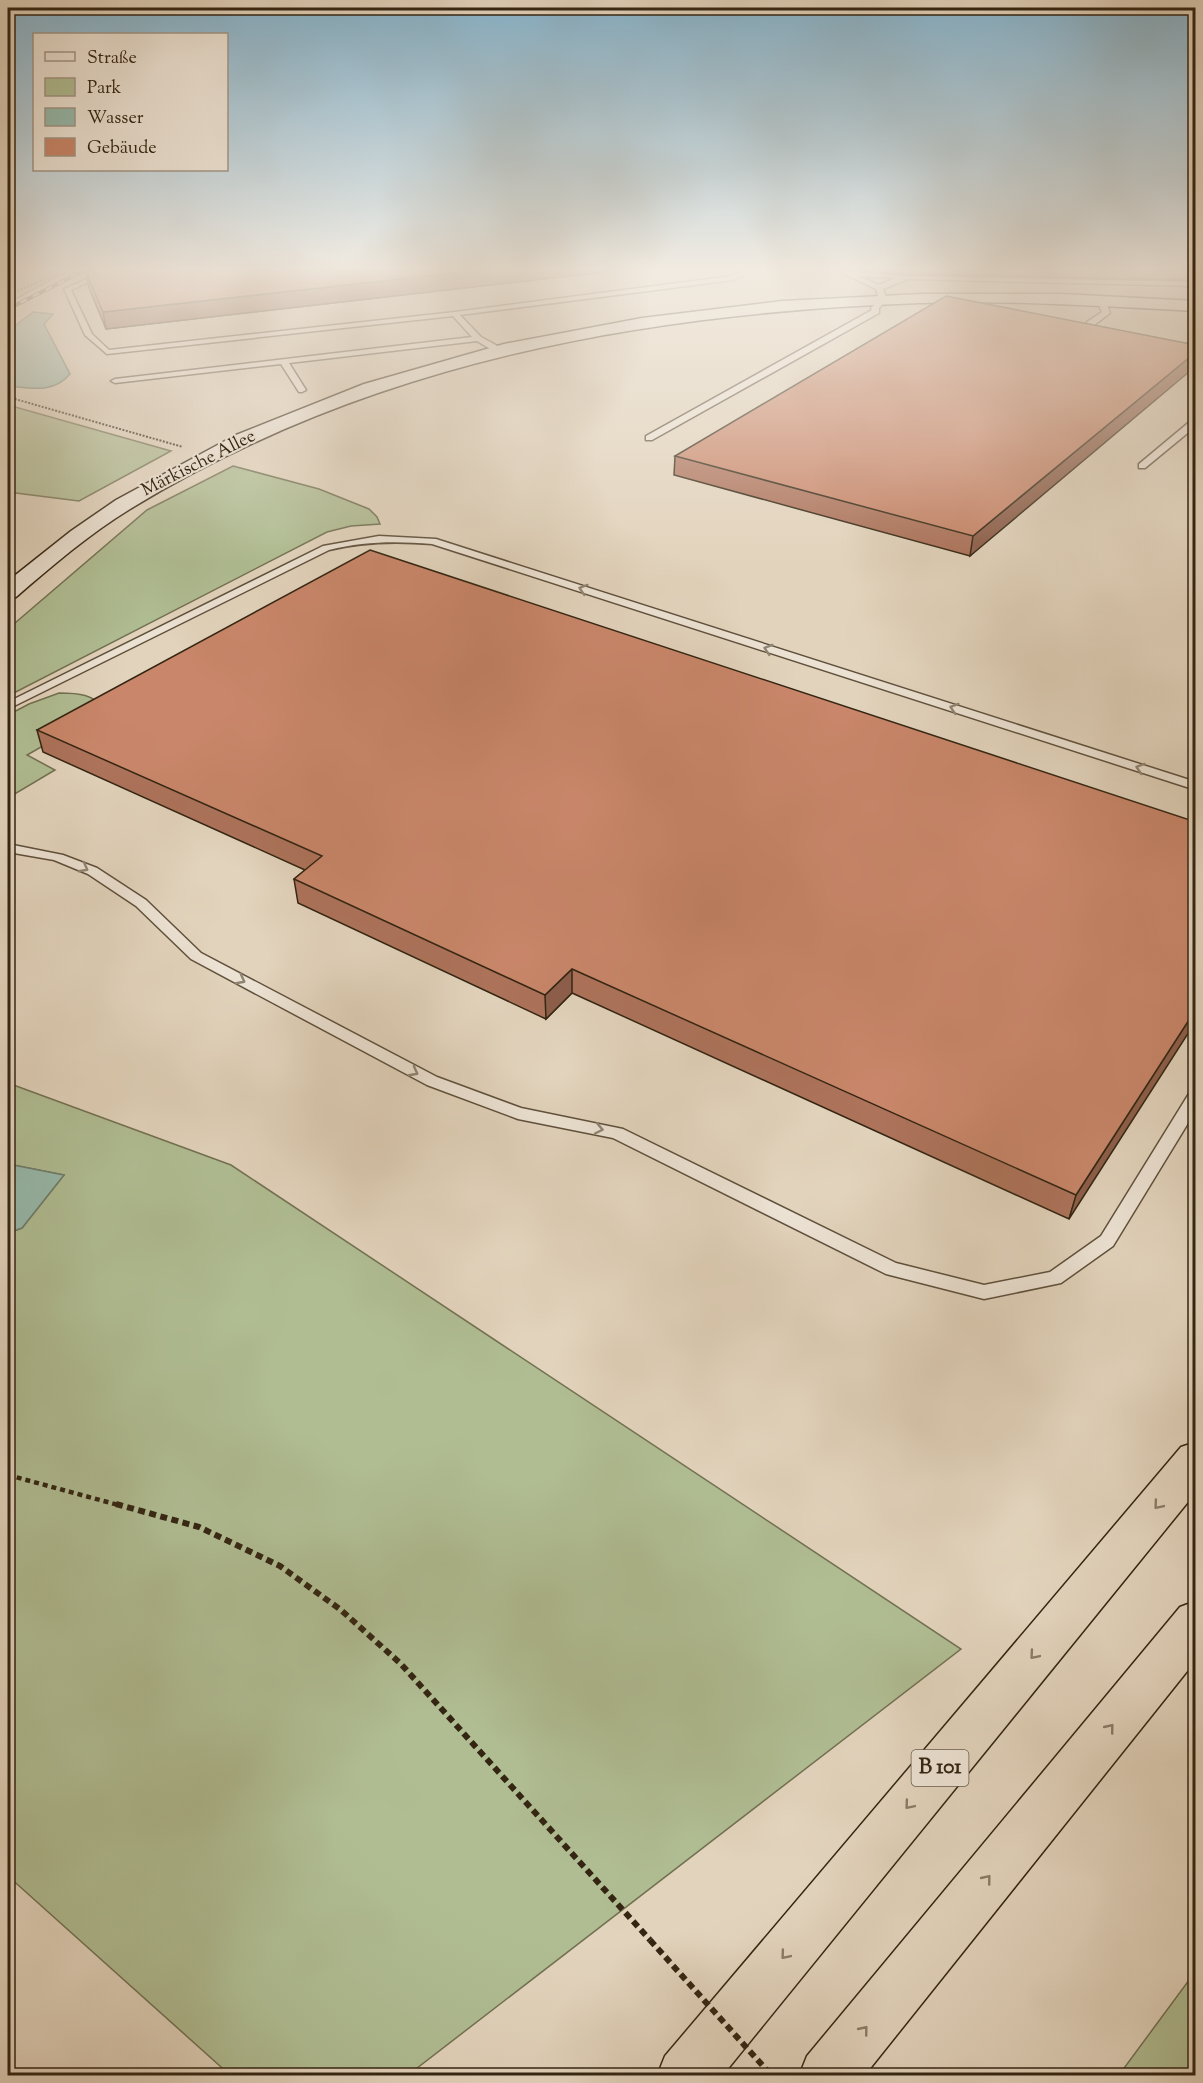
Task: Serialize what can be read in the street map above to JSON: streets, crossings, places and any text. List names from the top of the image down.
{
  "streets": {
    "highway": ["B 101"],
    "street": ["Märkische Allee"]
  },
  "legend": [
    "Straße",
    "Park",
    "Wasser",
    "Gebäude"
  ]
}
